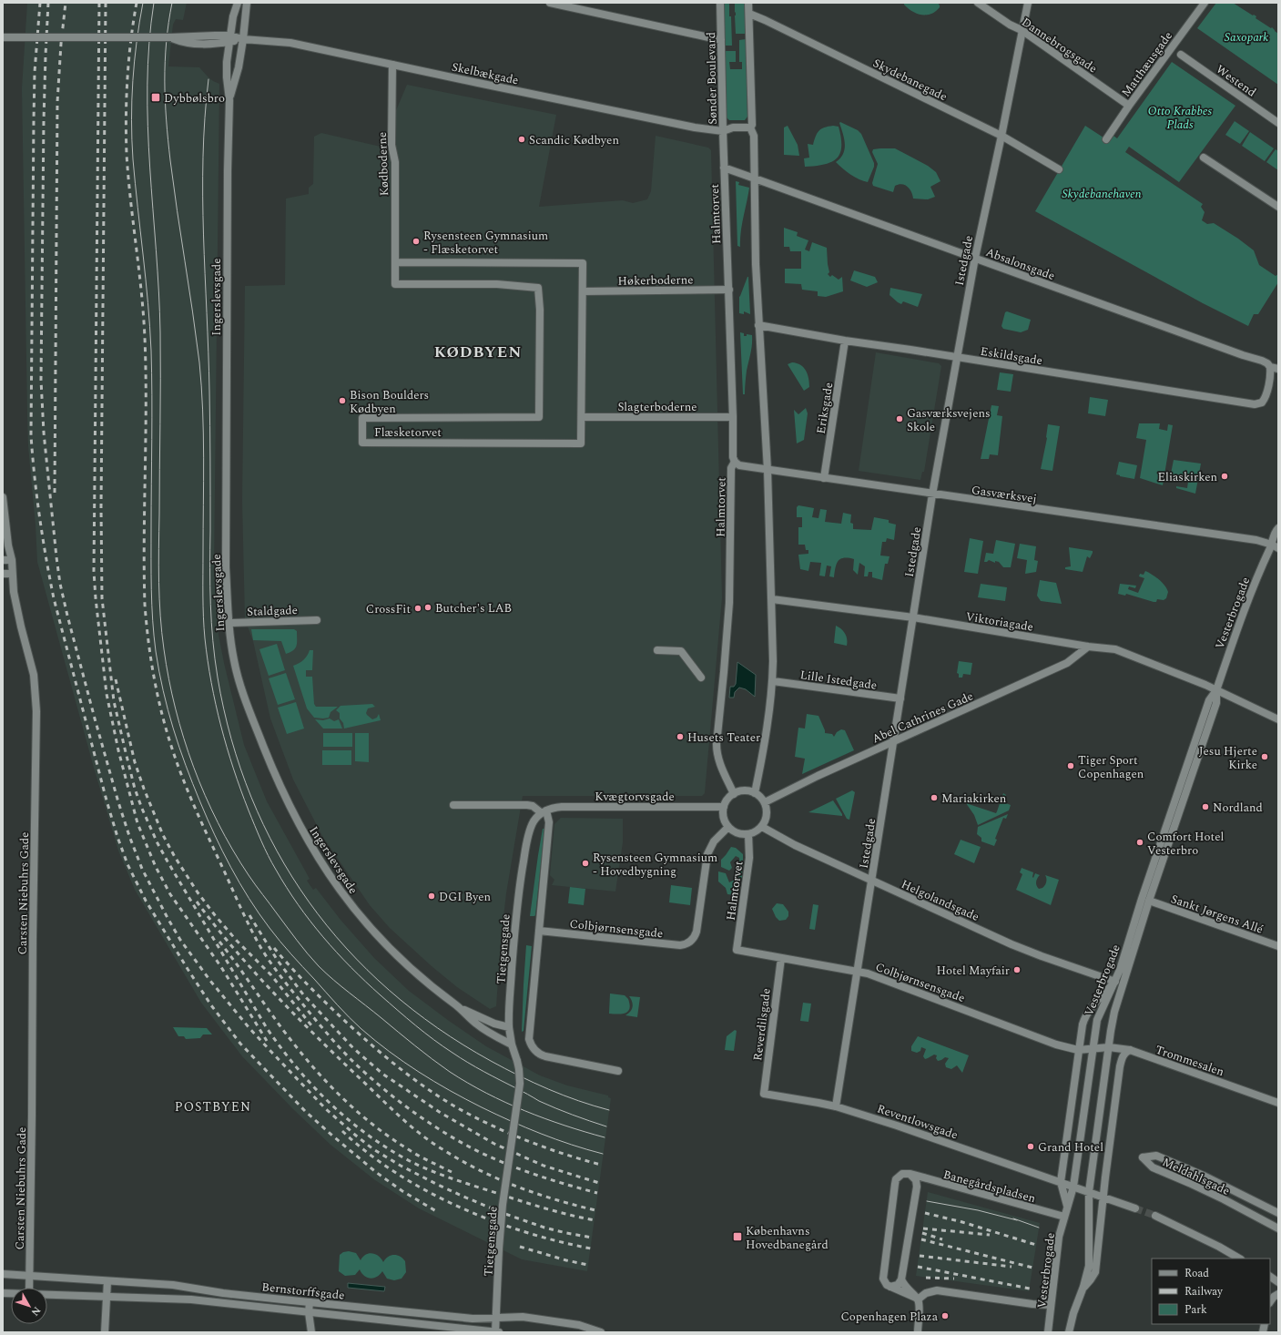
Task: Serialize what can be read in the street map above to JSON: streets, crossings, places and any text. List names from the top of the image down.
{
  "streets": {
    "street": [
      "Dannebrogsgade",
      "Matthæusgade",
      "Skelbækgade",
      "Sønder Boulevard",
      "Skydebanegade",
      "Westend",
      "Kødboderne",
      "Halmtorvet",
      "Istedgade",
      "Absalonsgade",
      "Høkerboderne",
      "Ingerslevsgade",
      "Eskildsgade",
      "Slagterboderne",
      "Eriksgade",
      "Flæsketorvet",
      "Gasværksvej",
      "Staldgade",
      "Vesterbrogade",
      "Viktoriagade",
      "Lille Istedgade",
      "Abel Cathrines Gade",
      "Kvægtorvsgade",
      "Carsten Niebuhrs Gade",
      "Helgolandsgade",
      "Sankt Jørgens Allé",
      "Colbjørnsensgade",
      "Tietgensgade",
      "Reverdilsgade",
      "Trommesalen",
      "Reventlowsgade",
      "Meldahlsgade",
      "Banegårdspladsen",
      "Bernstorffsgade"
    ]
  },
  "crossings": [
    ["Dannebrogsgade", "Matthæusgade"],
    ["Dannebrogsgade", "Istedgade"],
    ["Skelbækgade", "Sønder Boulevard"],
    ["Skelbækgade", "Kødboderne"],
    ["Skelbækgade", "Halmtorvet"],
    ["Skelbækgade", "Ingerslevsgade"],
    ["Sønder Boulevard", "Halmtorvet"],
    ["Skydebanegade", "Istedgade"],
    ["Kødboderne", "Flæsketorvet"],
    ["Halmtorvet", "Absalonsgade"],
    ["Halmtorvet", "Høkerboderne"],
    ["Halmtorvet", "Slagterboderne"],
    ["Halmtorvet", "Gasværksvej"],
    ["Halmtorvet", "Abel Cathrines Gade"],
    ["Halmtorvet", "Kvægtorvsgade"],
    ["Halmtorvet", "Helgolandsgade"],
    ["Halmtorvet", "Colbjørnsensgade"],
    ["Istedgade", "Absalonsgade"],
    ["Istedgade", "Eskildsgade"],
    ["Istedgade", "Gasværksvej"],
    ["Istedgade", "Viktoriagade"],
    ["Istedgade", "Lille Istedgade"],
    ["Istedgade", "Abel Cathrines Gade"],
    ["Istedgade", "Helgolandsgade"],
    ["Istedgade", "Colbjørnsensgade"],
    ["Istedgade", "Reventlowsgade"],
    ["Absalonsgade", "Eskildsgade"],
    ["Høkerboderne", "Flæsketorvet"],
    ["Ingerslevsgade", "Staldgade"],
    ["Ingerslevsgade", "Tietgensgade"],
    ["Eskildsgade", "Eriksgade"],
    ["Slagterboderne", "Flæsketorvet"],
    ["Eriksgade", "Gasværksvej"],
    ["Gasværksvej", "Vesterbrogade"],
    ["Vesterbrogade", "Viktoriagade"],
    ["Vesterbrogade", "Helgolandsgade"],
    ["Vesterbrogade", "Sankt Jørgens Allé"],
    ["Vesterbrogade", "Colbjørnsensgade"],
    ["Vesterbrogade", "Trommesalen"],
    ["Vesterbrogade", "Reventlowsgade"],
    ["Vesterbrogade", "Banegårdspladsen"],
    ["Viktoriagade", "Abel Cathrines Gade"],
    ["Abel Cathrines Gade", "Kvægtorvsgade"],
    ["Abel Cathrines Gade", "Helgolandsgade"],
    ["Abel Cathrines Gade", "Colbjørnsensgade"],
    ["Kvægtorvsgade", "Helgolandsgade"],
    ["Kvægtorvsgade", "Colbjørnsensgade"],
    ["Kvægtorvsgade", "Tietgensgade"],
    ["Carsten Niebuhrs Gade", "Bernstorffsgade"],
    ["Helgolandsgade", "Colbjørnsensgade"],
    ["Colbjørnsensgade", "Reverdilsgade"],
    ["Colbjørnsensgade", "Trommesalen"],
    ["Tietgensgade", "Bernstorffsgade"],
    ["Reverdilsgade", "Reventlowsgade"]
  ],
  "districts": ["KØDBYEN", "POSTBYEN"],
  "parks": ["Saxopark", "Otto Krabbes Plads", "Skydebanehaven"],
  "places": {
    "transit": ["Dybbølsbro", "Københavns Hovedbanegård"],
    "other": [
      "Scandic Kødbyen",
      "Rysensteen Gymnasium - Flæsketorvet",
      "Bison Boulders Kødbyen",
      "Gasværksvejens Skole",
      "Eliaskirken",
      "Butcher's LAB",
      "CrossFit",
      "Husets Teater",
      "Jesu Hjerte Kirke",
      "Tiger Sport Copenhagen",
      "Mariakirken",
      "Nordland",
      "Comfort Hotel Vesterbro",
      "Rysensteen Gymnasium - Hovedbygning",
      "DGI Byen",
      "Hotel Mayfair",
      "Grand Hotel",
      "Copenhagen Plaza"
    ]
  },
  "legend": ["Road", "Railway", "Park"],
  "north": "bottom right"
}
